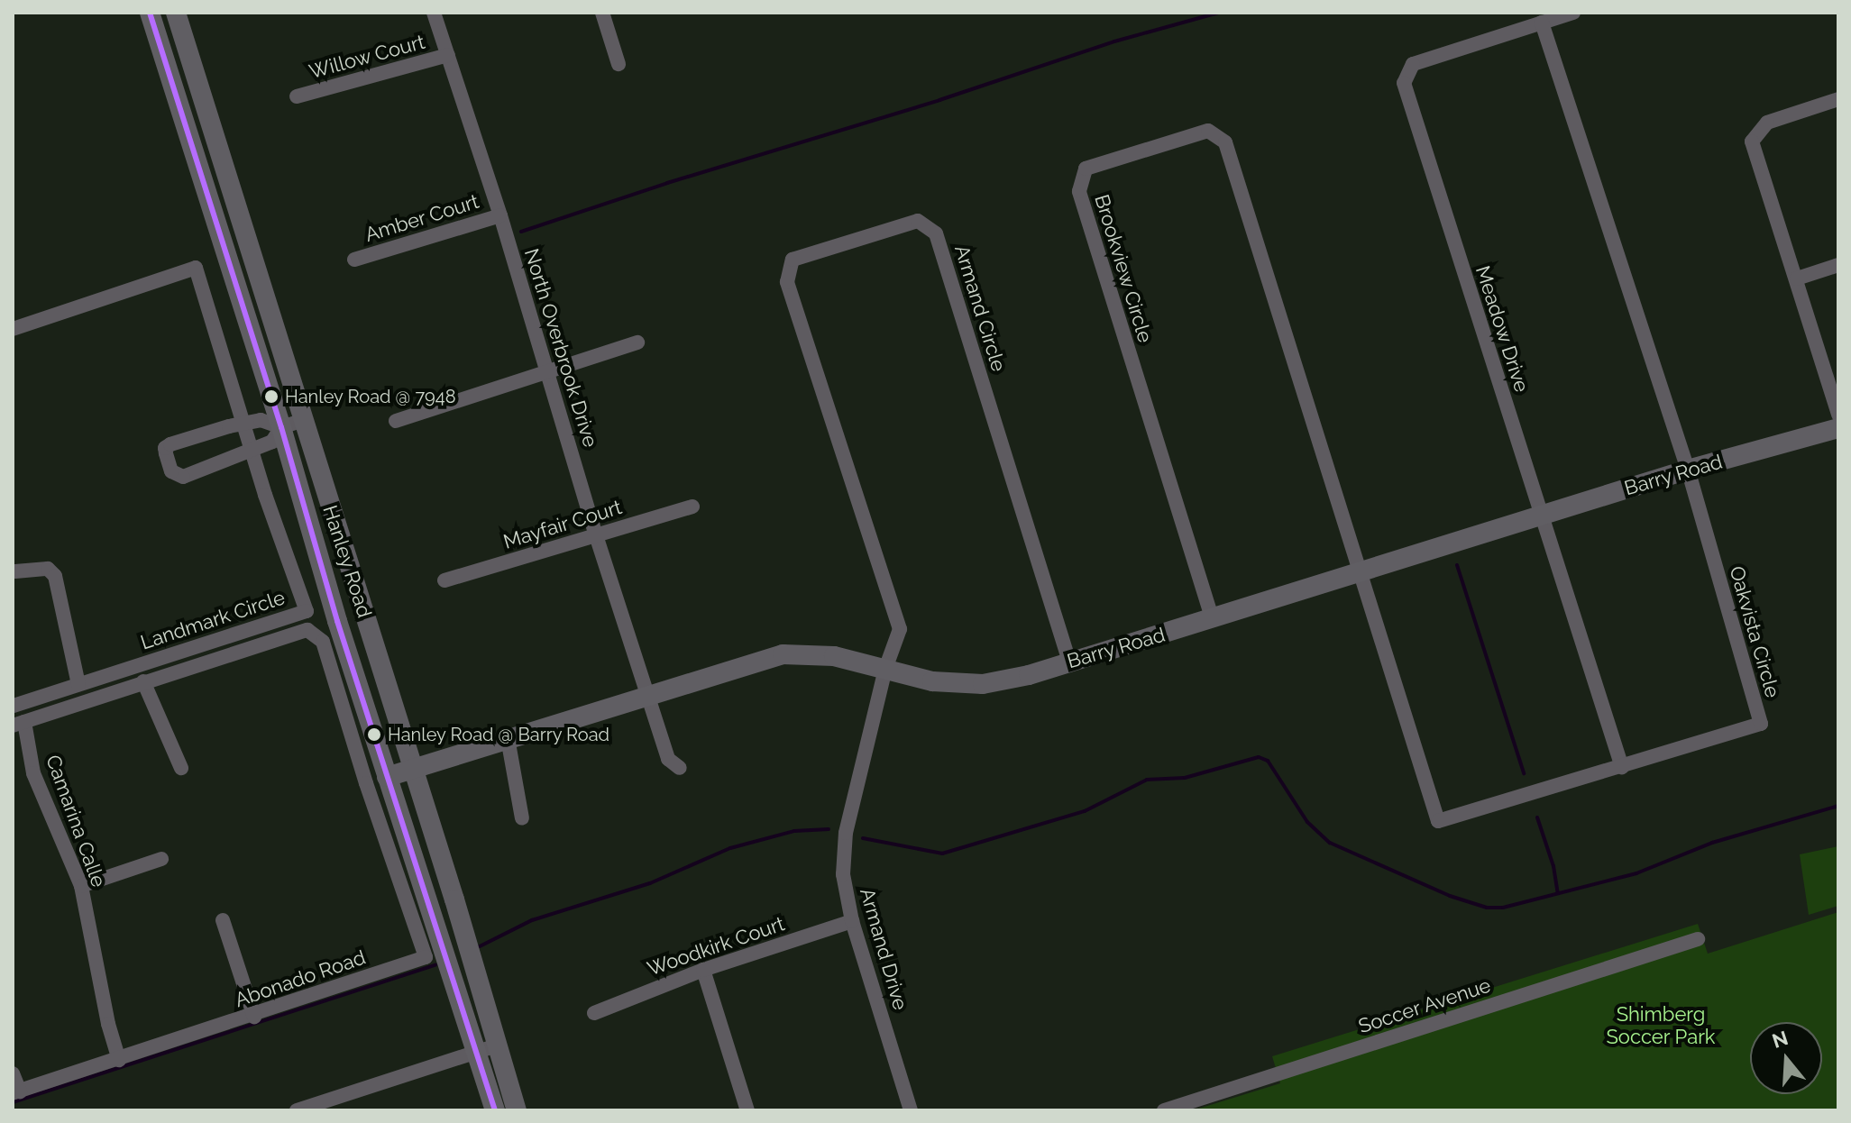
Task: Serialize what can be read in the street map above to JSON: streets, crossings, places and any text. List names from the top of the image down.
{
  "streets": {
    "main road": ["Barry Road", "Hanley Road"],
    "street": [
      "Willow Court",
      "Amber Court",
      "Brookview Circle",
      "Armand Circle",
      "Meadow Drive",
      "North Overbrook Drive",
      "Mayfair Court",
      "Landmark Circle",
      "Oakvista Circle",
      "Camarina Calle",
      "Woodkirk Court",
      "Armand Drive",
      "Abonado Road",
      "Soccer Avenue"
    ]
  },
  "crossings": [
    ["Willow Court", "North Overbrook Drive"],
    ["Amber Court", "North Overbrook Drive"],
    ["Brookview Circle", "Barry Road"],
    ["Brookview Circle", "Oakvista Circle"],
    ["Armand Circle", "Barry Road"],
    ["Armand Circle", "Armand Drive"],
    ["Meadow Drive", "Barry Road"],
    ["Meadow Drive", "Oakvista Circle"],
    ["North Overbrook Drive", "Barry Road"],
    ["North Overbrook Drive", "Mayfair Court"],
    ["Barry Road", "Hanley Road"],
    ["Barry Road", "Oakvista Circle"],
    ["Barry Road", "Armand Drive"],
    ["Camarina Calle", "Abonado Road"],
    ["Woodkirk Court", "Armand Drive"]
  ],
  "parks": ["Shimberg Soccer Park"],
  "places": ["Hanley Road @ 7948", "Hanley Road @ Barry Road"],
  "north": "top"
}
